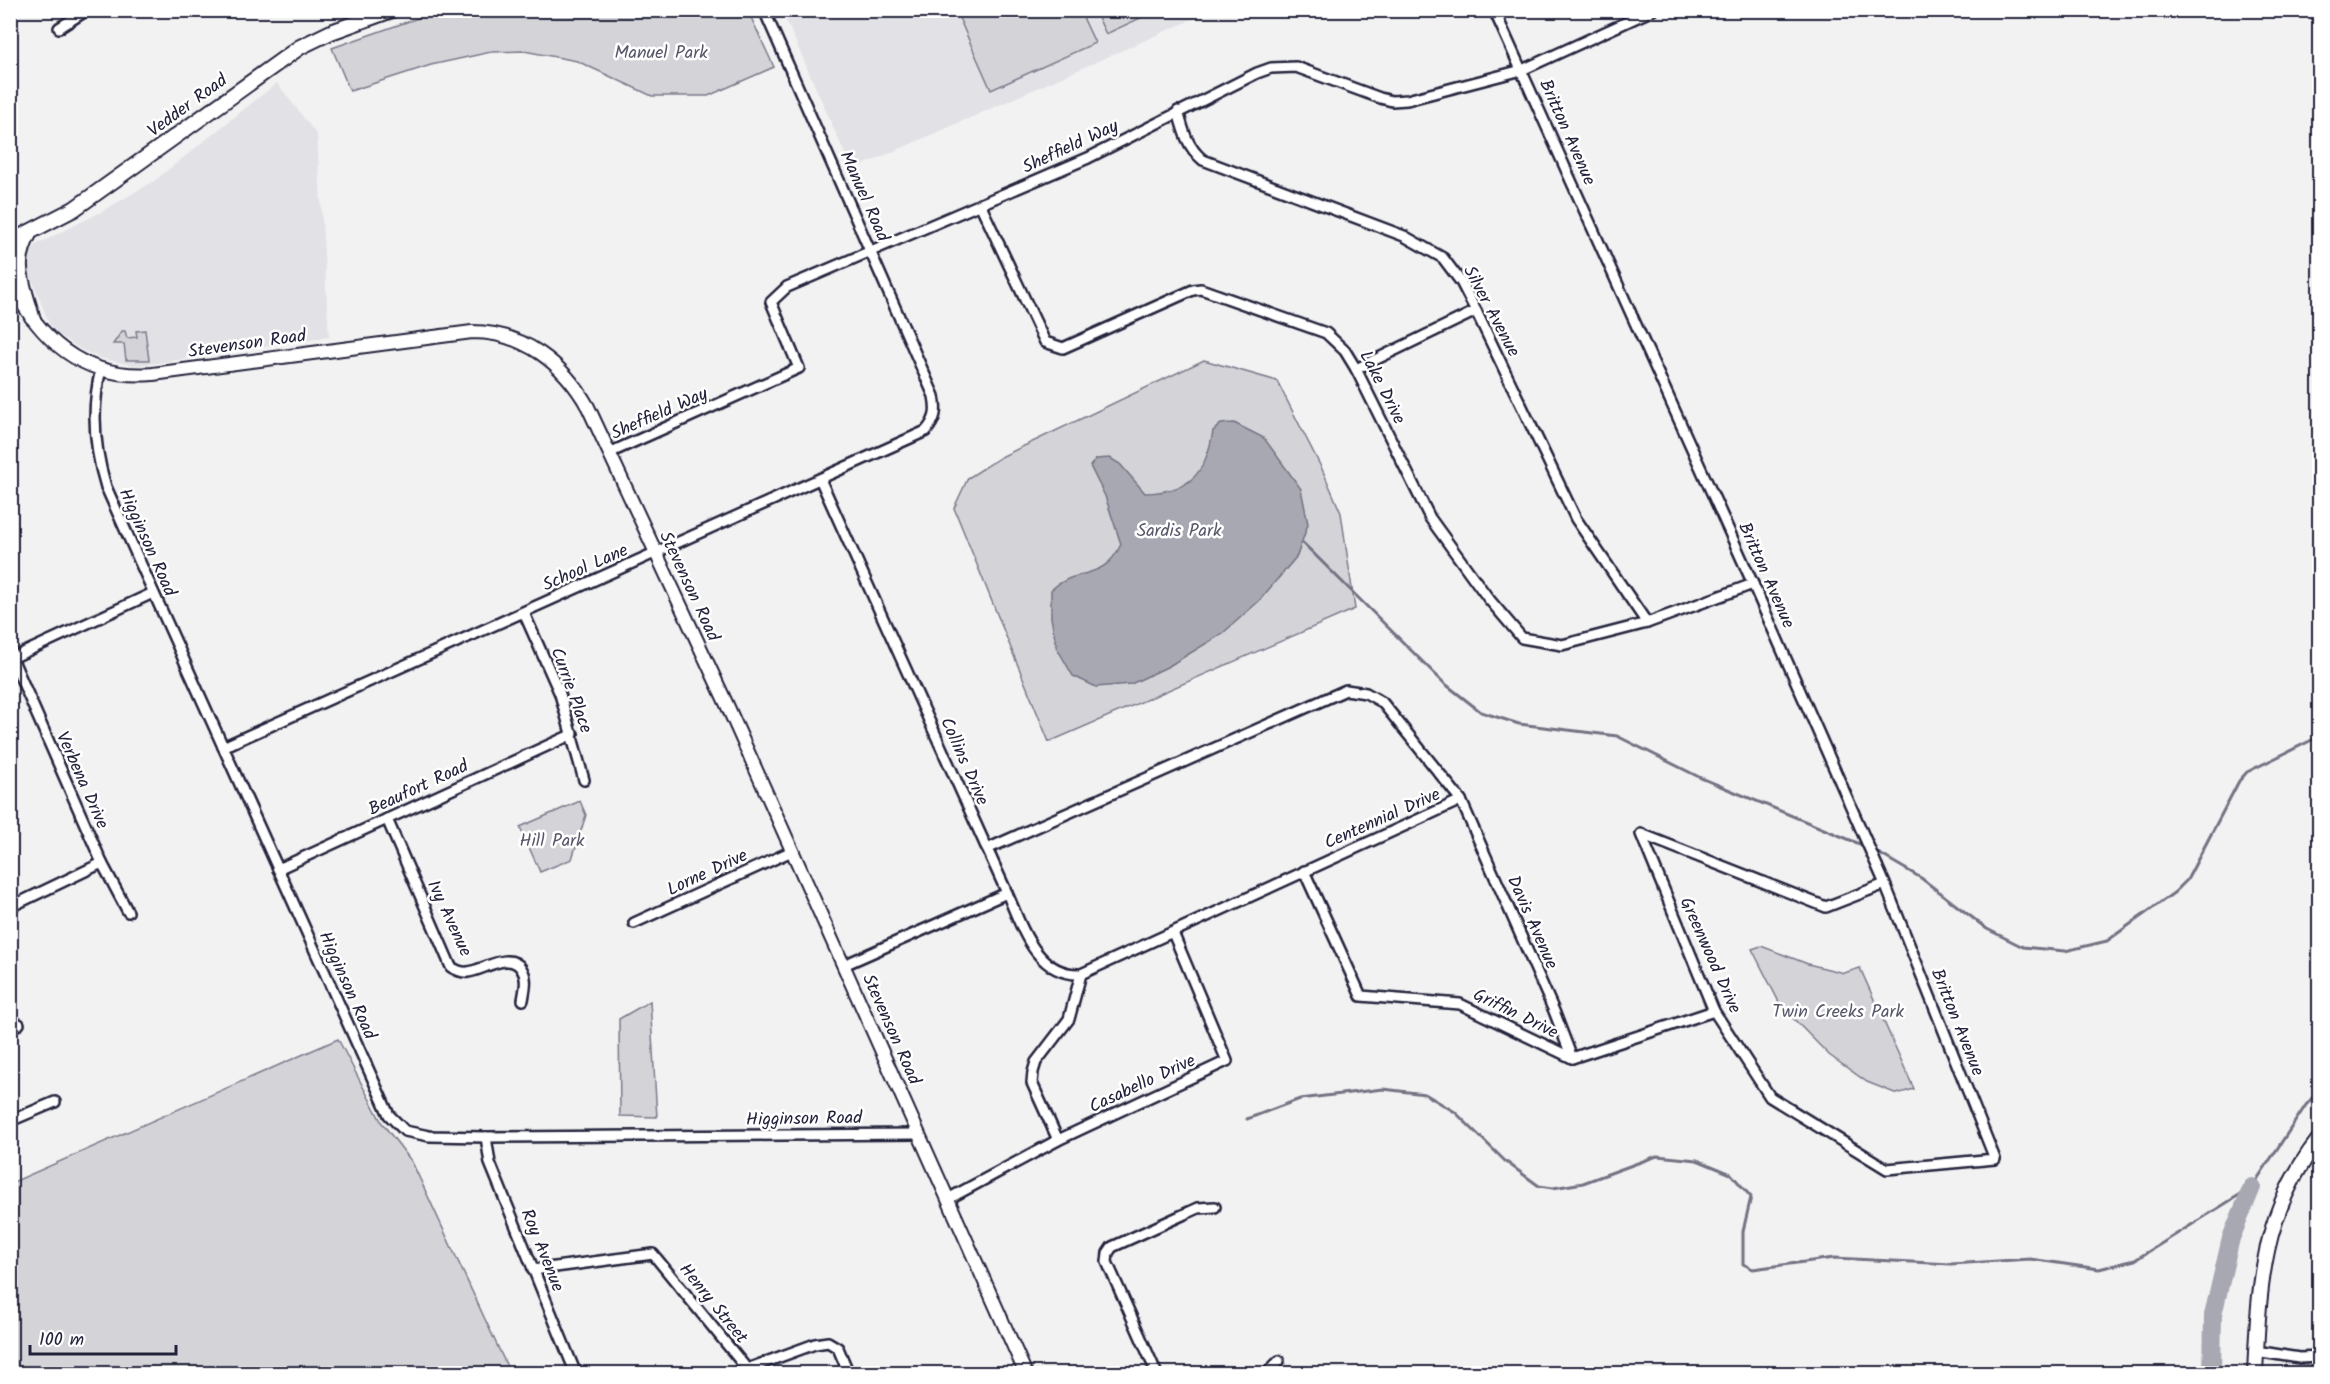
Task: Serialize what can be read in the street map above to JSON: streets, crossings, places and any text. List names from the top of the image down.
{
  "streets": {
    "main road": ["Vedder Road"],
    "street": [
      "Britton Avenue",
      "Sheffield Way",
      "Manuel Road",
      "Silver Avenue",
      "Stevenson Road",
      "Lake Drive",
      "Higginson Road",
      "School Lane",
      "Currie Place",
      "Collins Drive",
      "Verbena Drive",
      "Beaufort Road",
      "Centennial Drive",
      "Lorne Drive",
      "Ivy Avenue",
      "Davis Avenue",
      "Greenwood Drive",
      "Griffin Drive",
      "Casabello Drive",
      "Roy Avenue",
      "Henry Street"
    ]
  },
  "crossings": [
    ["Britton Avenue", "Sheffield Way"],
    ["Britton Avenue", "Lake Drive"],
    ["Britton Avenue", "Greenwood Drive"],
    ["Sheffield Way", "Manuel Road"],
    ["Sheffield Way", "Silver Avenue"],
    ["Sheffield Way", "Stevenson Road"],
    ["Sheffield Way", "Lake Drive"],
    ["Manuel Road", "School Lane"],
    ["Silver Avenue", "Lake Drive"],
    ["Stevenson Road", "Higginson Road"],
    ["Stevenson Road", "School Lane"],
    ["Stevenson Road", "Lorne Drive"],
    ["Stevenson Road", "Casabello Drive"],
    ["Higginson Road", "School Lane"],
    ["Higginson Road", "Beaufort Road"],
    ["Higginson Road", "Roy Avenue"],
    ["School Lane", "Currie Place"],
    ["School Lane", "Collins Drive"],
    ["Currie Place", "Beaufort Road"],
    ["Collins Drive", "Centennial Drive"],
    ["Beaufort Road", "Ivy Avenue"],
    ["Centennial Drive", "Davis Avenue"],
    ["Centennial Drive", "Griffin Drive"],
    ["Centennial Drive", "Casabello Drive"],
    ["Davis Avenue", "Griffin Drive"],
    ["Greenwood Drive", "Griffin Drive"],
    ["Roy Avenue", "Henry Street"]
  ],
  "parks": [
    "Manuel Park",
    "Sardis Park",
    "Hill Park",
    "Twin Creeks Park"
  ],
  "scale_bar": "100 m"
}
